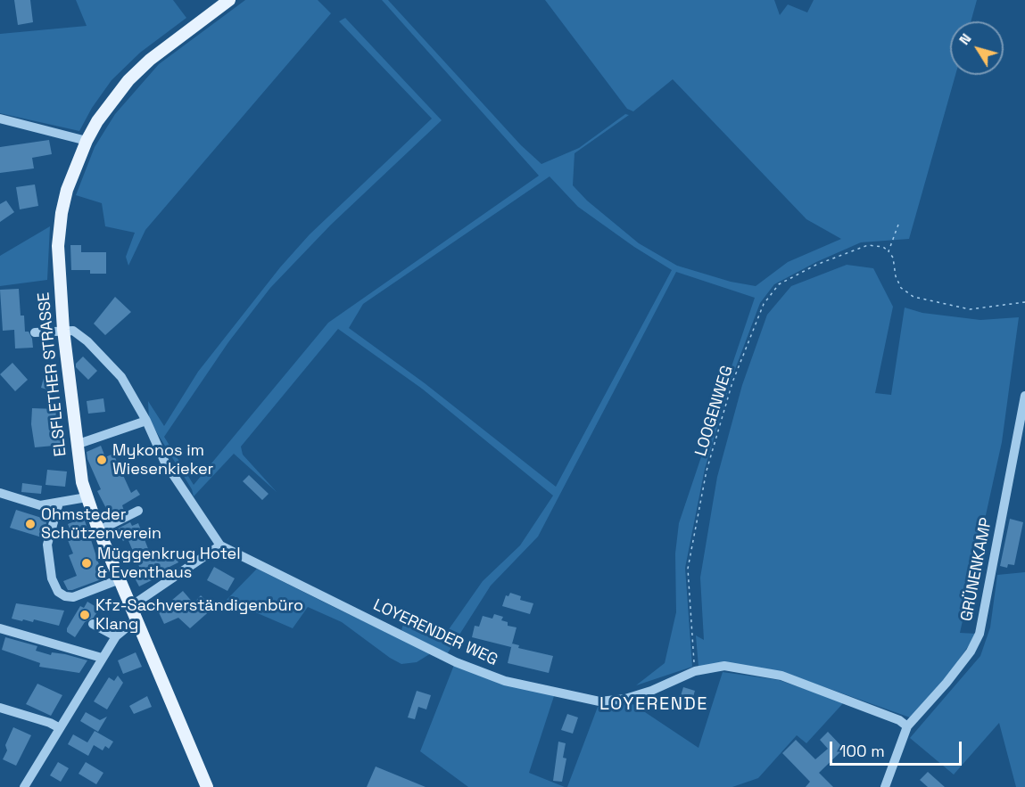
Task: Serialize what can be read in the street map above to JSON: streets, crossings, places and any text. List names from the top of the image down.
{
  "streets": {
    "main road": ["ELSFLETHER STRASSE"],
    "street": ["GRÜNENKAMP", "LOYERENDER WEG"],
    "path": ["LOOGENWEG"]
  },
  "crossings": [
    ["ELSFLETHER STRASSE", "LOYERENDER WEG"],
    ["LOOGENWEG", "LOYERENDER WEG"],
    ["GRÜNENKAMP", "LOYERENDER WEG"]
  ],
  "districts": ["LOYERENDE"],
  "places": [
    "Mykonos im Wiesenkieker",
    "Ohmsteder Schützenverein",
    "Müggenkrug Hotel & Eventhaus",
    "Kfz-Sachverständigenbüro Klang"
  ],
  "scale_bar": "100 m",
  "north": "top left"
}
